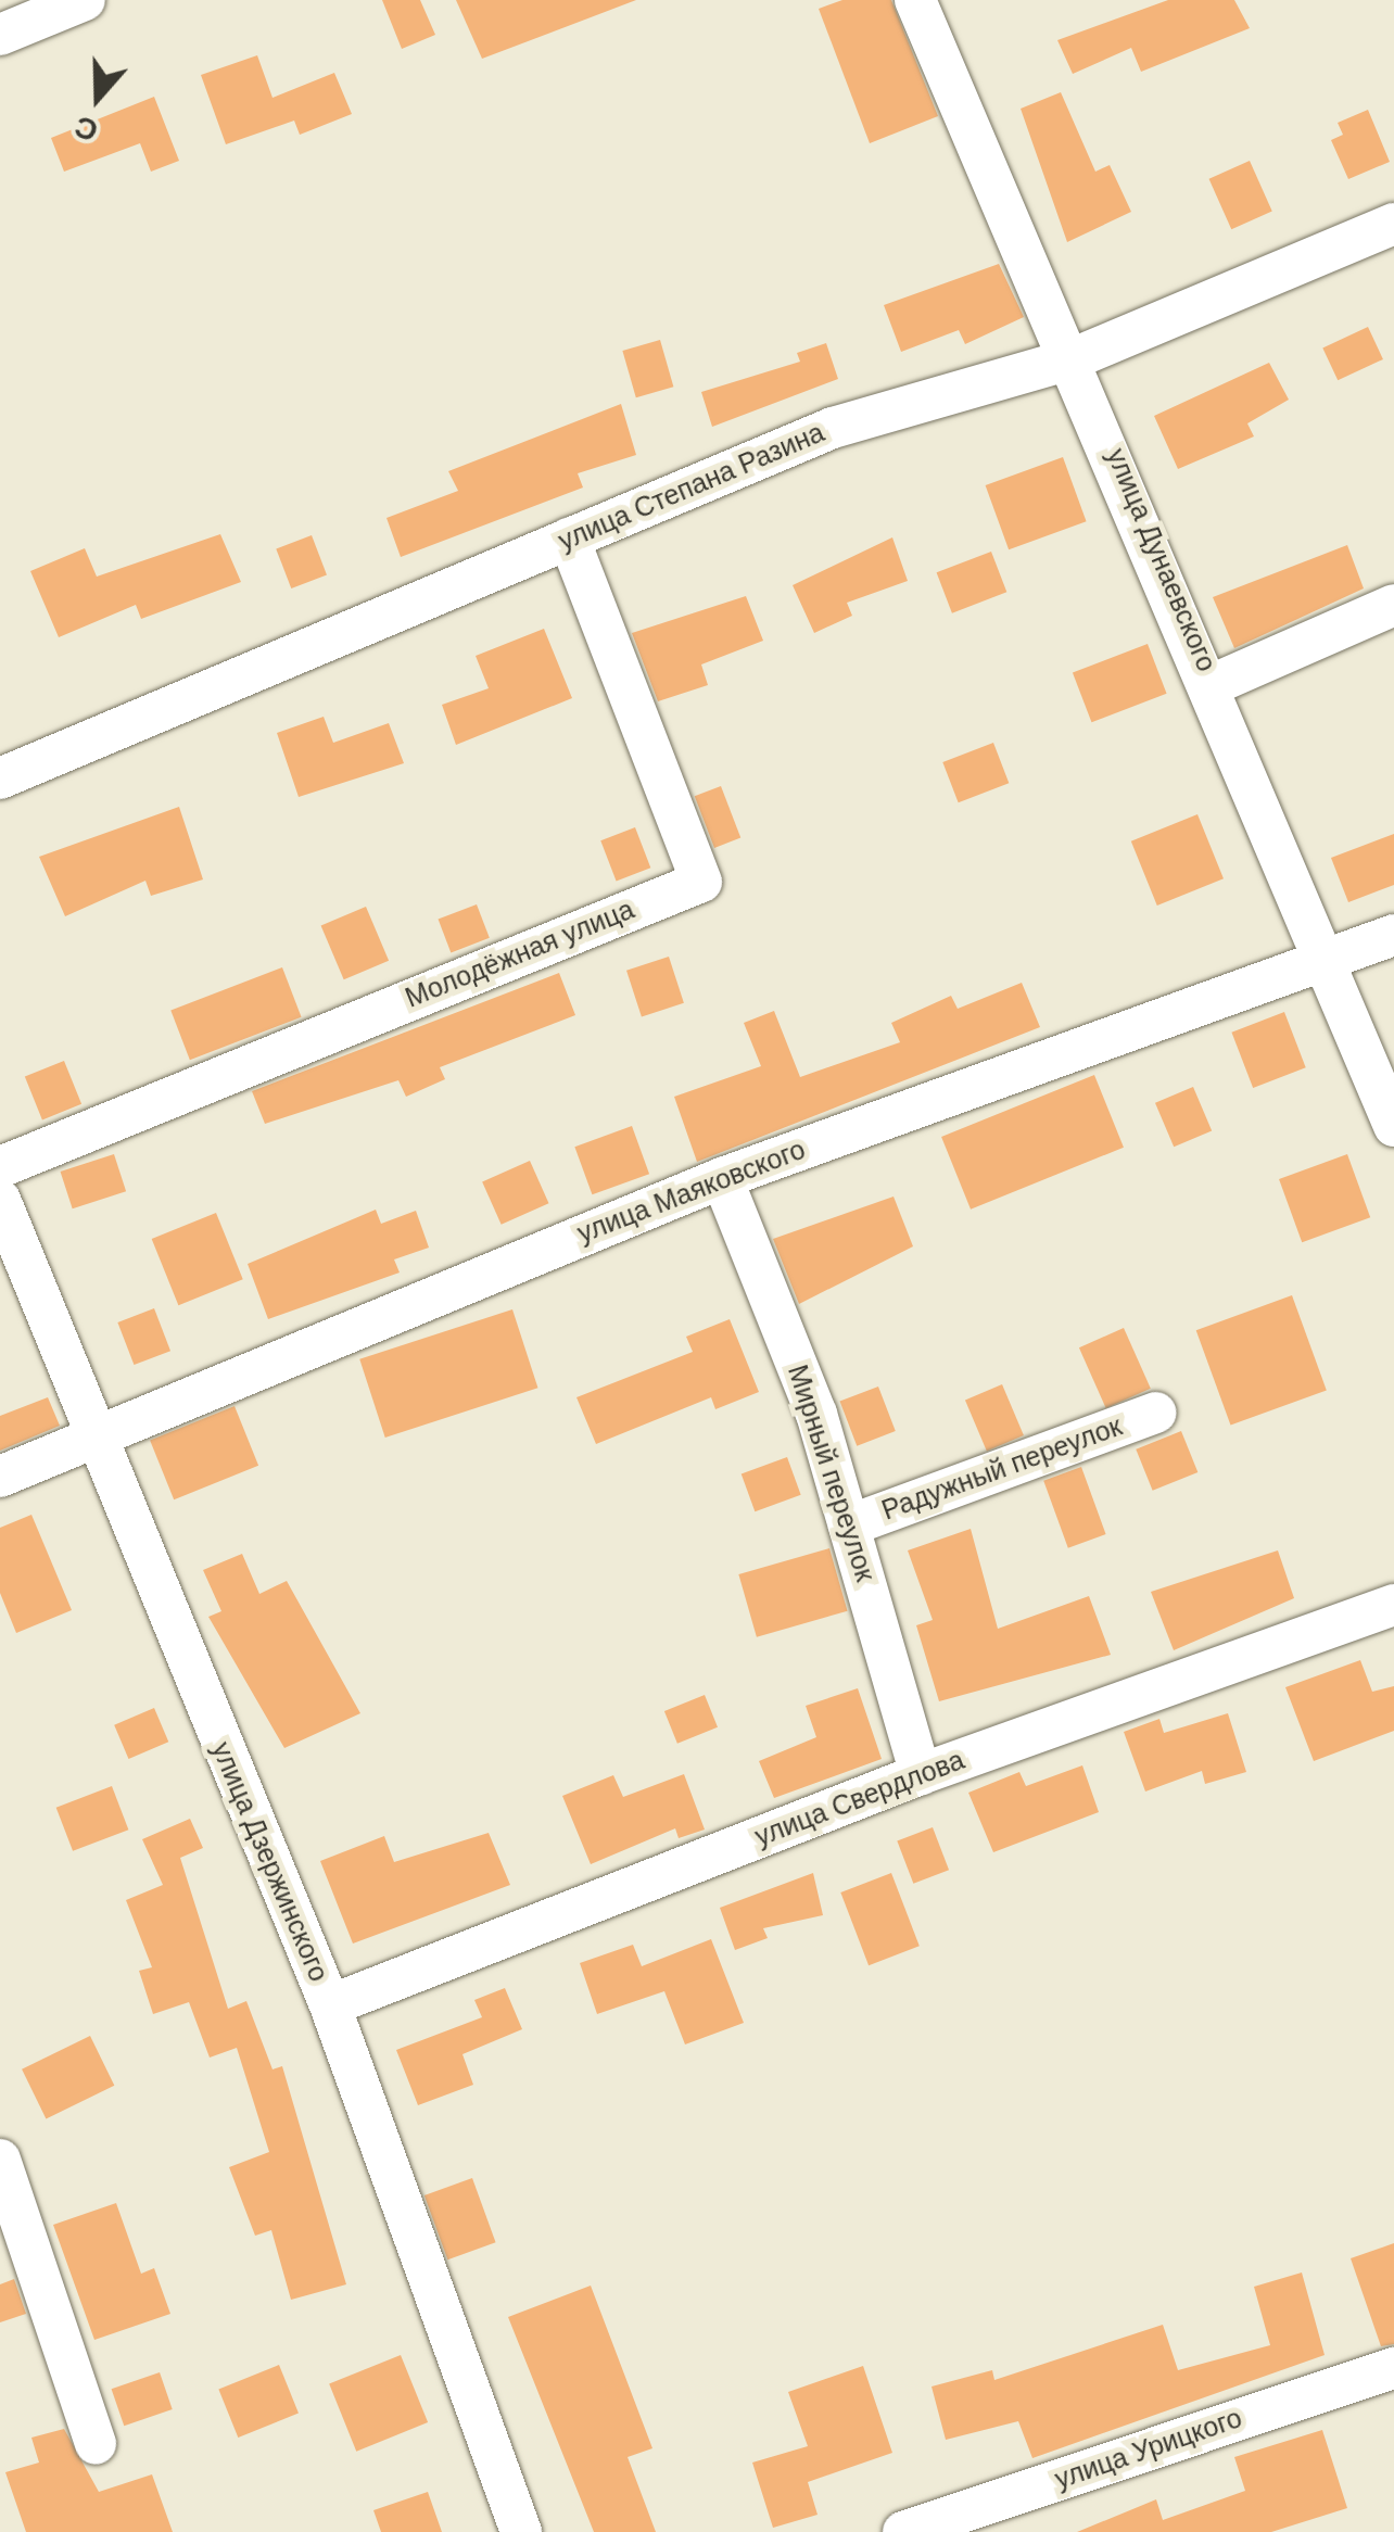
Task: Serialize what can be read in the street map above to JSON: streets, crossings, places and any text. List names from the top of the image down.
{
  "streets": {
    "street": [
      "улица Степана Разина",
      "улица Дунаевского",
      "Молодёжная улица",
      "улица Маяковского",
      "Радужный переулок",
      "Мирный переулок",
      "улица Свердлова",
      "улица Дзержинского",
      "улица Урицкого"
    ]
  },
  "crossings": [
    ["улица Степана Разина", "улица Дунаевского"],
    ["улица Степана Разина", "Молодёжная улица"],
    ["улица Дунаевского", "улица Маяковского"],
    ["улица Маяковского", "Мирный переулок"],
    ["улица Маяковского", "улица Дзержинского"],
    ["Радужный переулок", "Мирный переулок"],
    ["Мирный переулок", "улица Свердлова"],
    ["улица Свердлова", "улица Дзержинского"]
  ],
  "north": "bottom"
}
